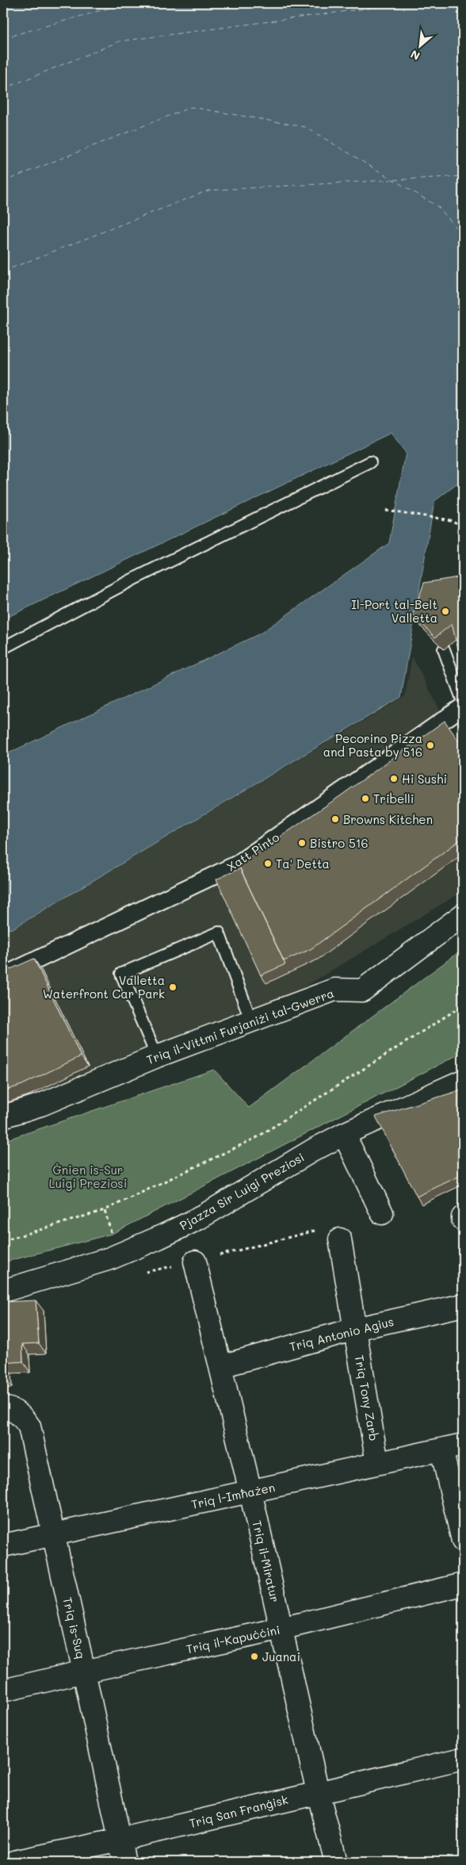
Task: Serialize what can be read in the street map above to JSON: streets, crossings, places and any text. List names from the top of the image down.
{
  "streets": {
    "street": [
      "Xatt Pinto",
      "Triq il-Vittmi Furjaniżi tal-Gwerra",
      "Pjazza Sir Luigi Preziosi",
      "Triq Antonio Agius",
      "Triq Tony Zarb",
      "Triq l-Imħażen",
      "Triq il-Miratur",
      "Triq is-Suq",
      "Triq il-Kapuċċini",
      "Triq San Franġisk"
    ]
  },
  "crossings": [
    ["Triq Antonio Agius", "Triq Tony Zarb"],
    ["Triq Antonio Agius", "Triq il-Miratur"],
    ["Triq Tony Zarb", "Triq l-Imħażen"],
    ["Triq l-Imħażen", "Triq il-Miratur"],
    ["Triq l-Imħażen", "Triq is-Suq"],
    ["Triq il-Miratur", "Triq il-Kapuċċini"],
    ["Triq il-Miratur", "Triq San Franġisk"],
    ["Triq is-Suq", "Triq il-Kapuċċini"],
    ["Triq is-Suq", "Triq San Franġisk"]
  ],
  "parks": ["Ġnien is-Sur Luigi Preziosi"],
  "places": [
    "Il-Port tal-Belt Valletta",
    "Pecorino Pizza and Pasta by 516",
    "Hi Sushi",
    "Tribelli",
    "Browns Kitchen",
    "Bistro 516",
    "Ta' Detta",
    "Valletta Waterfront Car Park",
    "Juanai"
  ],
  "north": "bottom left"
}
